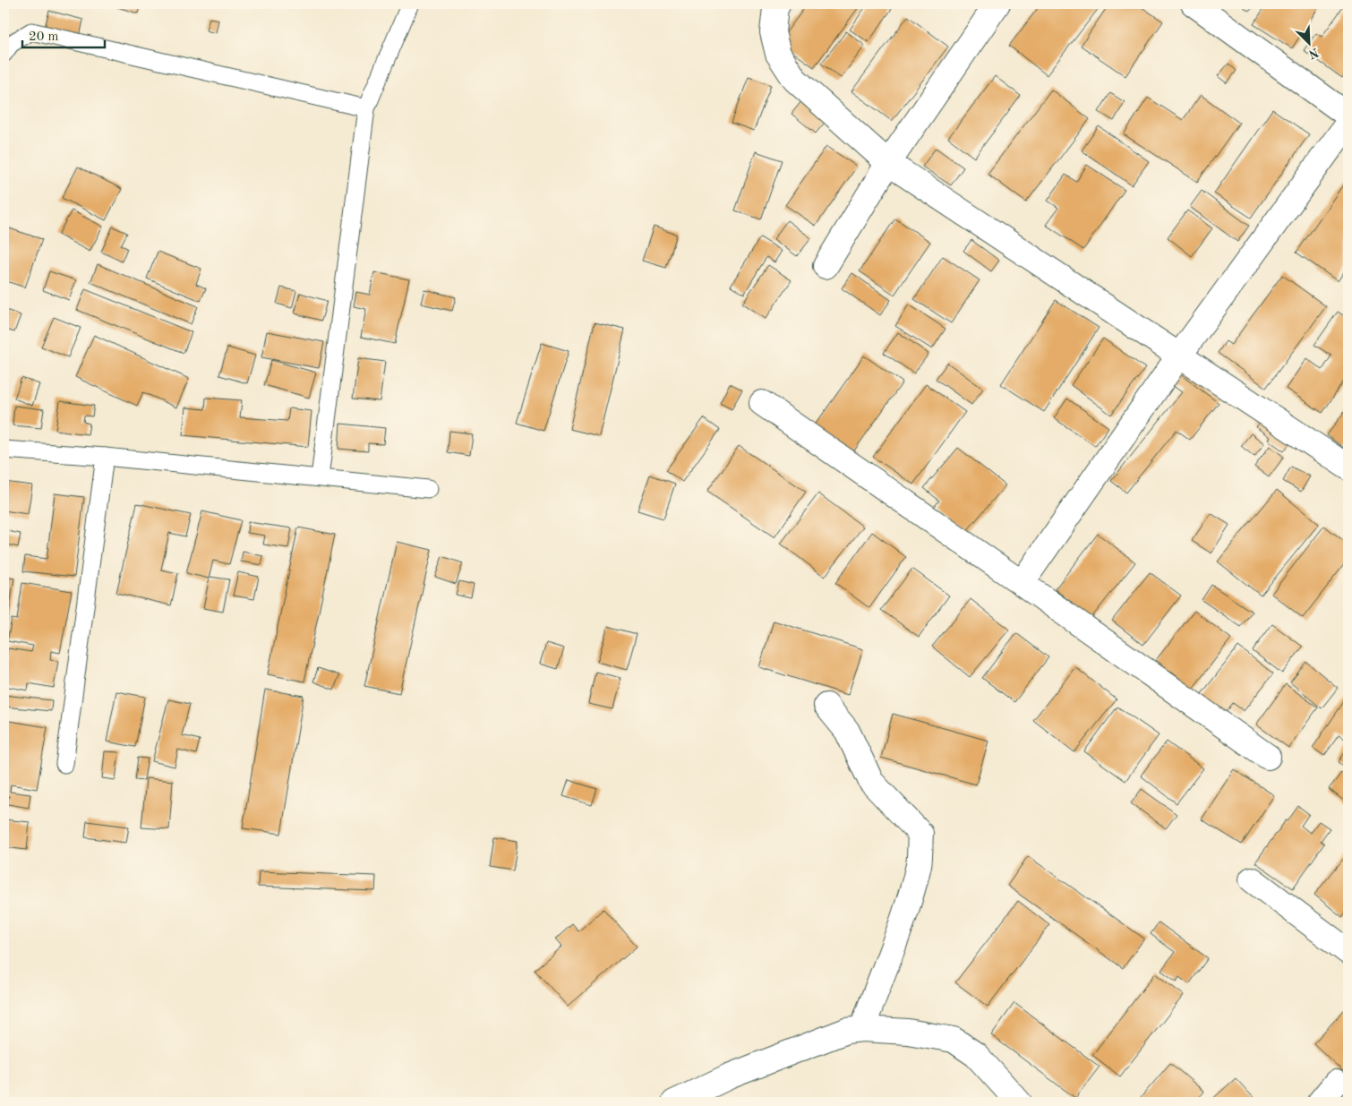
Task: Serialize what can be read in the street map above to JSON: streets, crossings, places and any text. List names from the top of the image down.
{
  "scale_bar": "20 m",
  "north": "bottom right"
}
